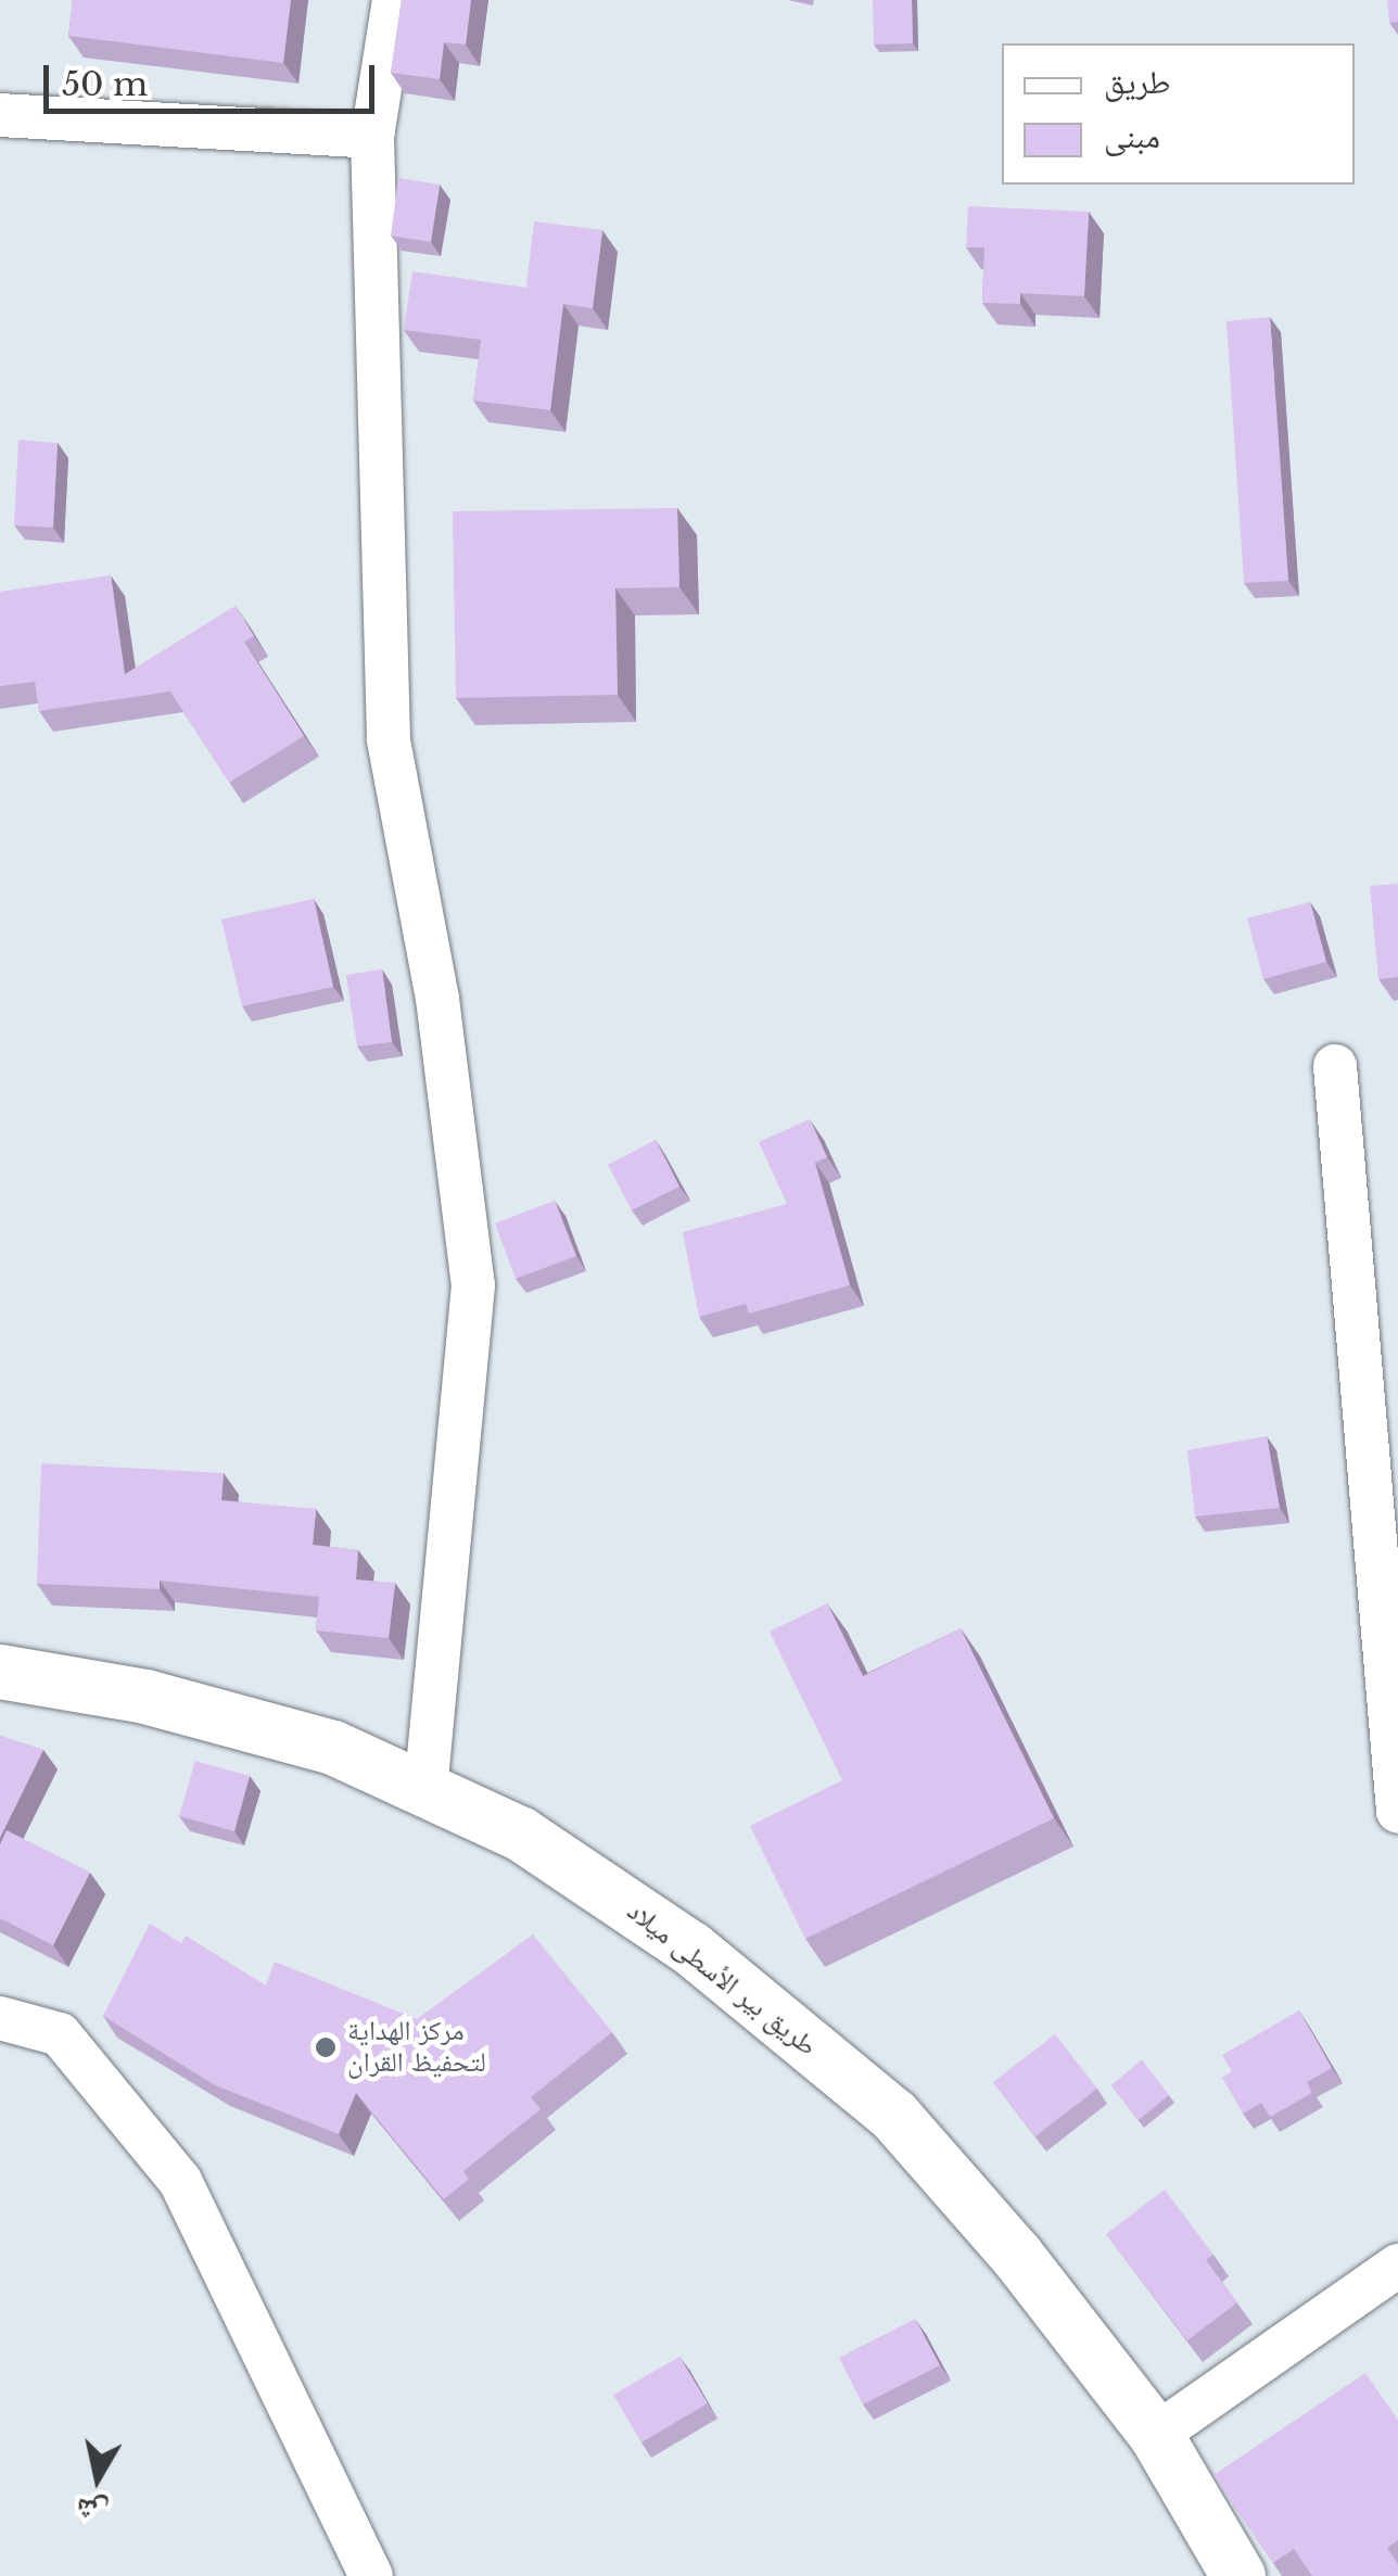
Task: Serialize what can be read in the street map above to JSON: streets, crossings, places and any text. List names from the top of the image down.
{
  "streets": {
    "main road": ["طريق بير الأسطى ميلاد"]
  },
  "places": ["مركز الهداية لتحفيظ القران"],
  "legend": ["طريق", "مبنى"],
  "scale_bar": "50 m",
  "north": "bottom"
}
